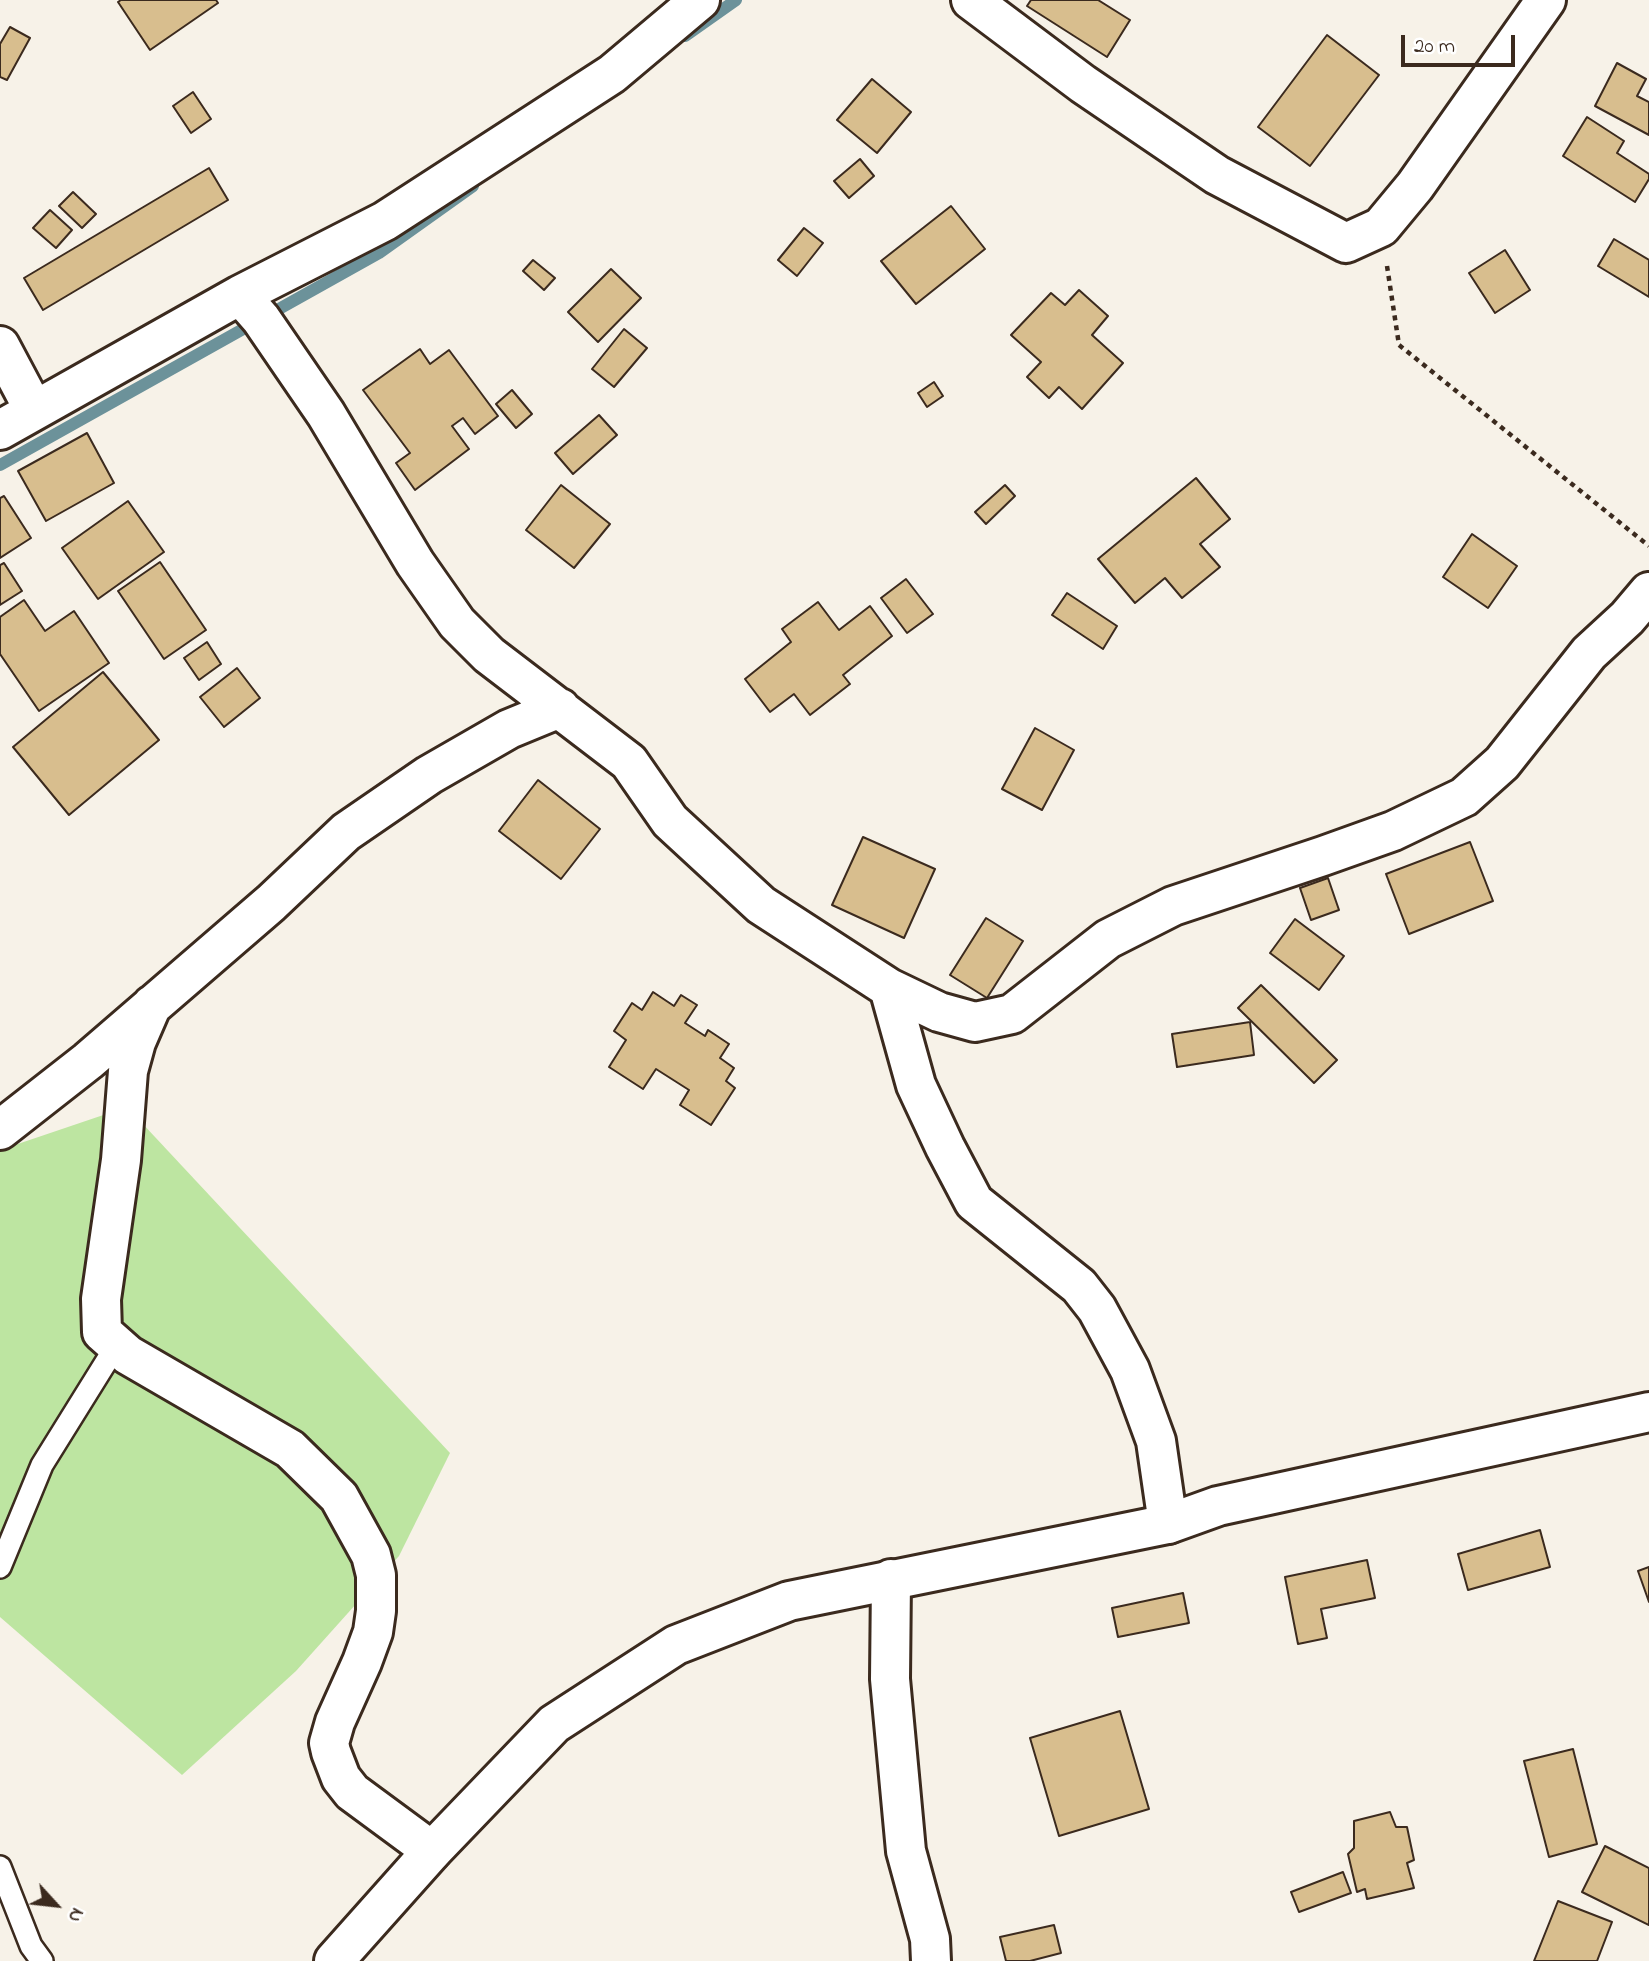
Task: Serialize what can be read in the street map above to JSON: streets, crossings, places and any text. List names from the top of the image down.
{
  "scale_bar": "20 m",
  "north": "bottom right"
}
